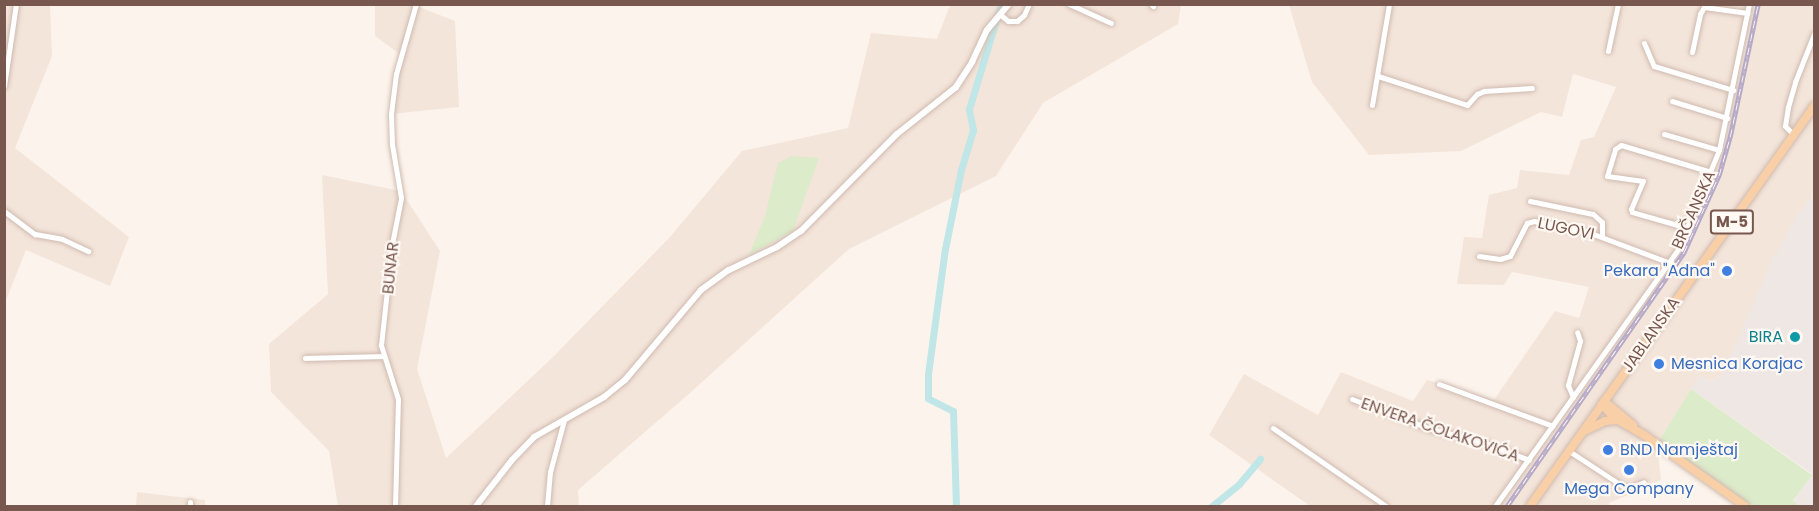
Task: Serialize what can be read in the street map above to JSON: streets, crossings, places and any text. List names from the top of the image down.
{
  "streets": {
    "main road": ["M-5", "JABLANSKA"],
    "street": [
      "BRČANSKA",
      "LUGOVI",
      "BUNAR",
      "ENVERA ČOLAKOVIĆA"
    ]
  },
  "crossings": [
    ["BRČANSKA", "LUGOVI"],
    ["BRČANSKA", "ENVERA ČOLAKOVIĆA"]
  ],
  "places": [
    "Pekara \"Adna\"",
    "BIRA",
    "Mesnica Korajac",
    "BND Namještaj",
    "Mega Company"
  ]
}
